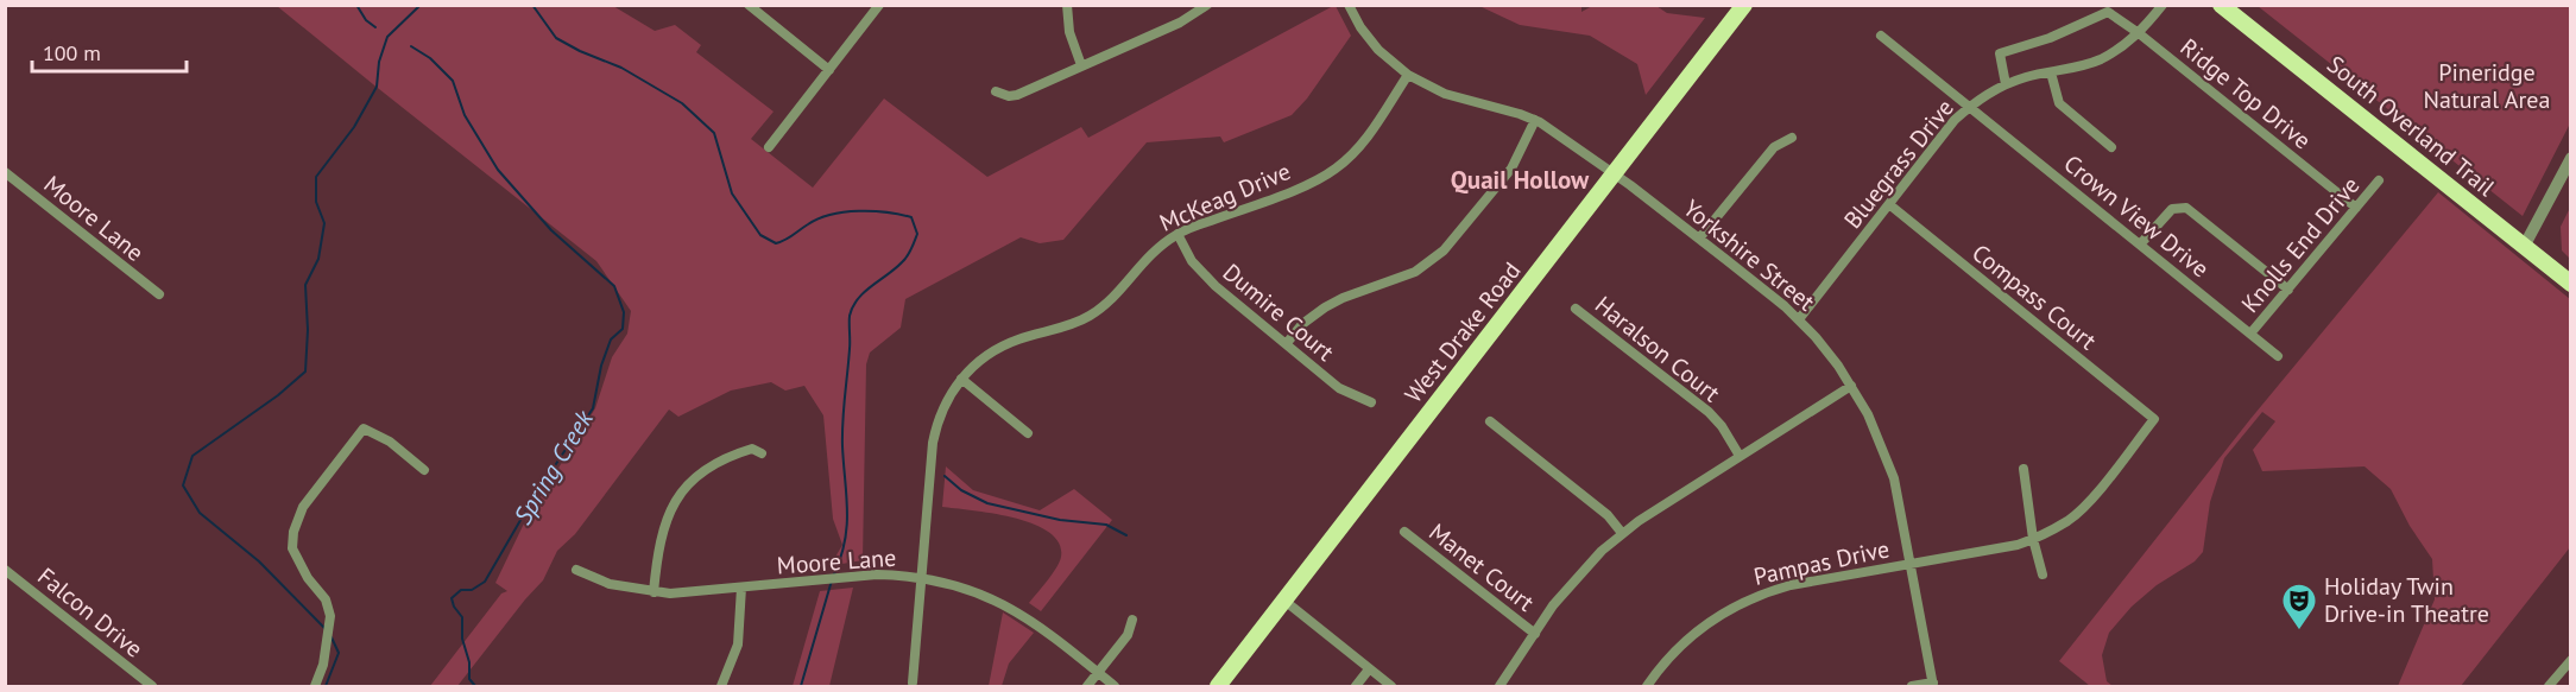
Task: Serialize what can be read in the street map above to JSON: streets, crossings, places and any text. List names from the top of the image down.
{
  "streets": {
    "main road": ["South Overland Trail", "West Drake Road"],
    "street": [
      "Ridge Top Drive",
      "Bluegrass Drive",
      "McKeag Drive",
      "Crown View Drive",
      "Moore Lane",
      "Knolls End Drive",
      "Yorkshire Street",
      "Compass Court",
      "Dumire Court",
      "Haralson Court",
      "Pampas Drive",
      "Manet Court",
      "Falcon Drive"
    ]
  },
  "crossings": [
    ["Ridge Top Drive", "Bluegrass Drive"],
    ["Ridge Top Drive", "Knolls End Drive"],
    ["Bluegrass Drive", "Crown View Drive"],
    ["Bluegrass Drive", "Yorkshire Street"],
    ["Bluegrass Drive", "Compass Court"],
    ["McKeag Drive", "Moore Lane"],
    ["McKeag Drive", "Yorkshire Street"],
    ["McKeag Drive", "Dumire Court"],
    ["Crown View Drive", "Knolls End Drive"],
    ["Yorkshire Street", "West Drake Road"],
    ["Yorkshire Street", "Pampas Drive"],
    ["Compass Court", "Pampas Drive"]
  ],
  "districts": ["Quail Hollow"],
  "water": ["Spring Creek"],
  "parks": ["Pineridge Natural Area"],
  "places": {
    "theatre": ["Holiday Twin Drive-in Theatre"]
  },
  "scale_bar": "100 m"
}
